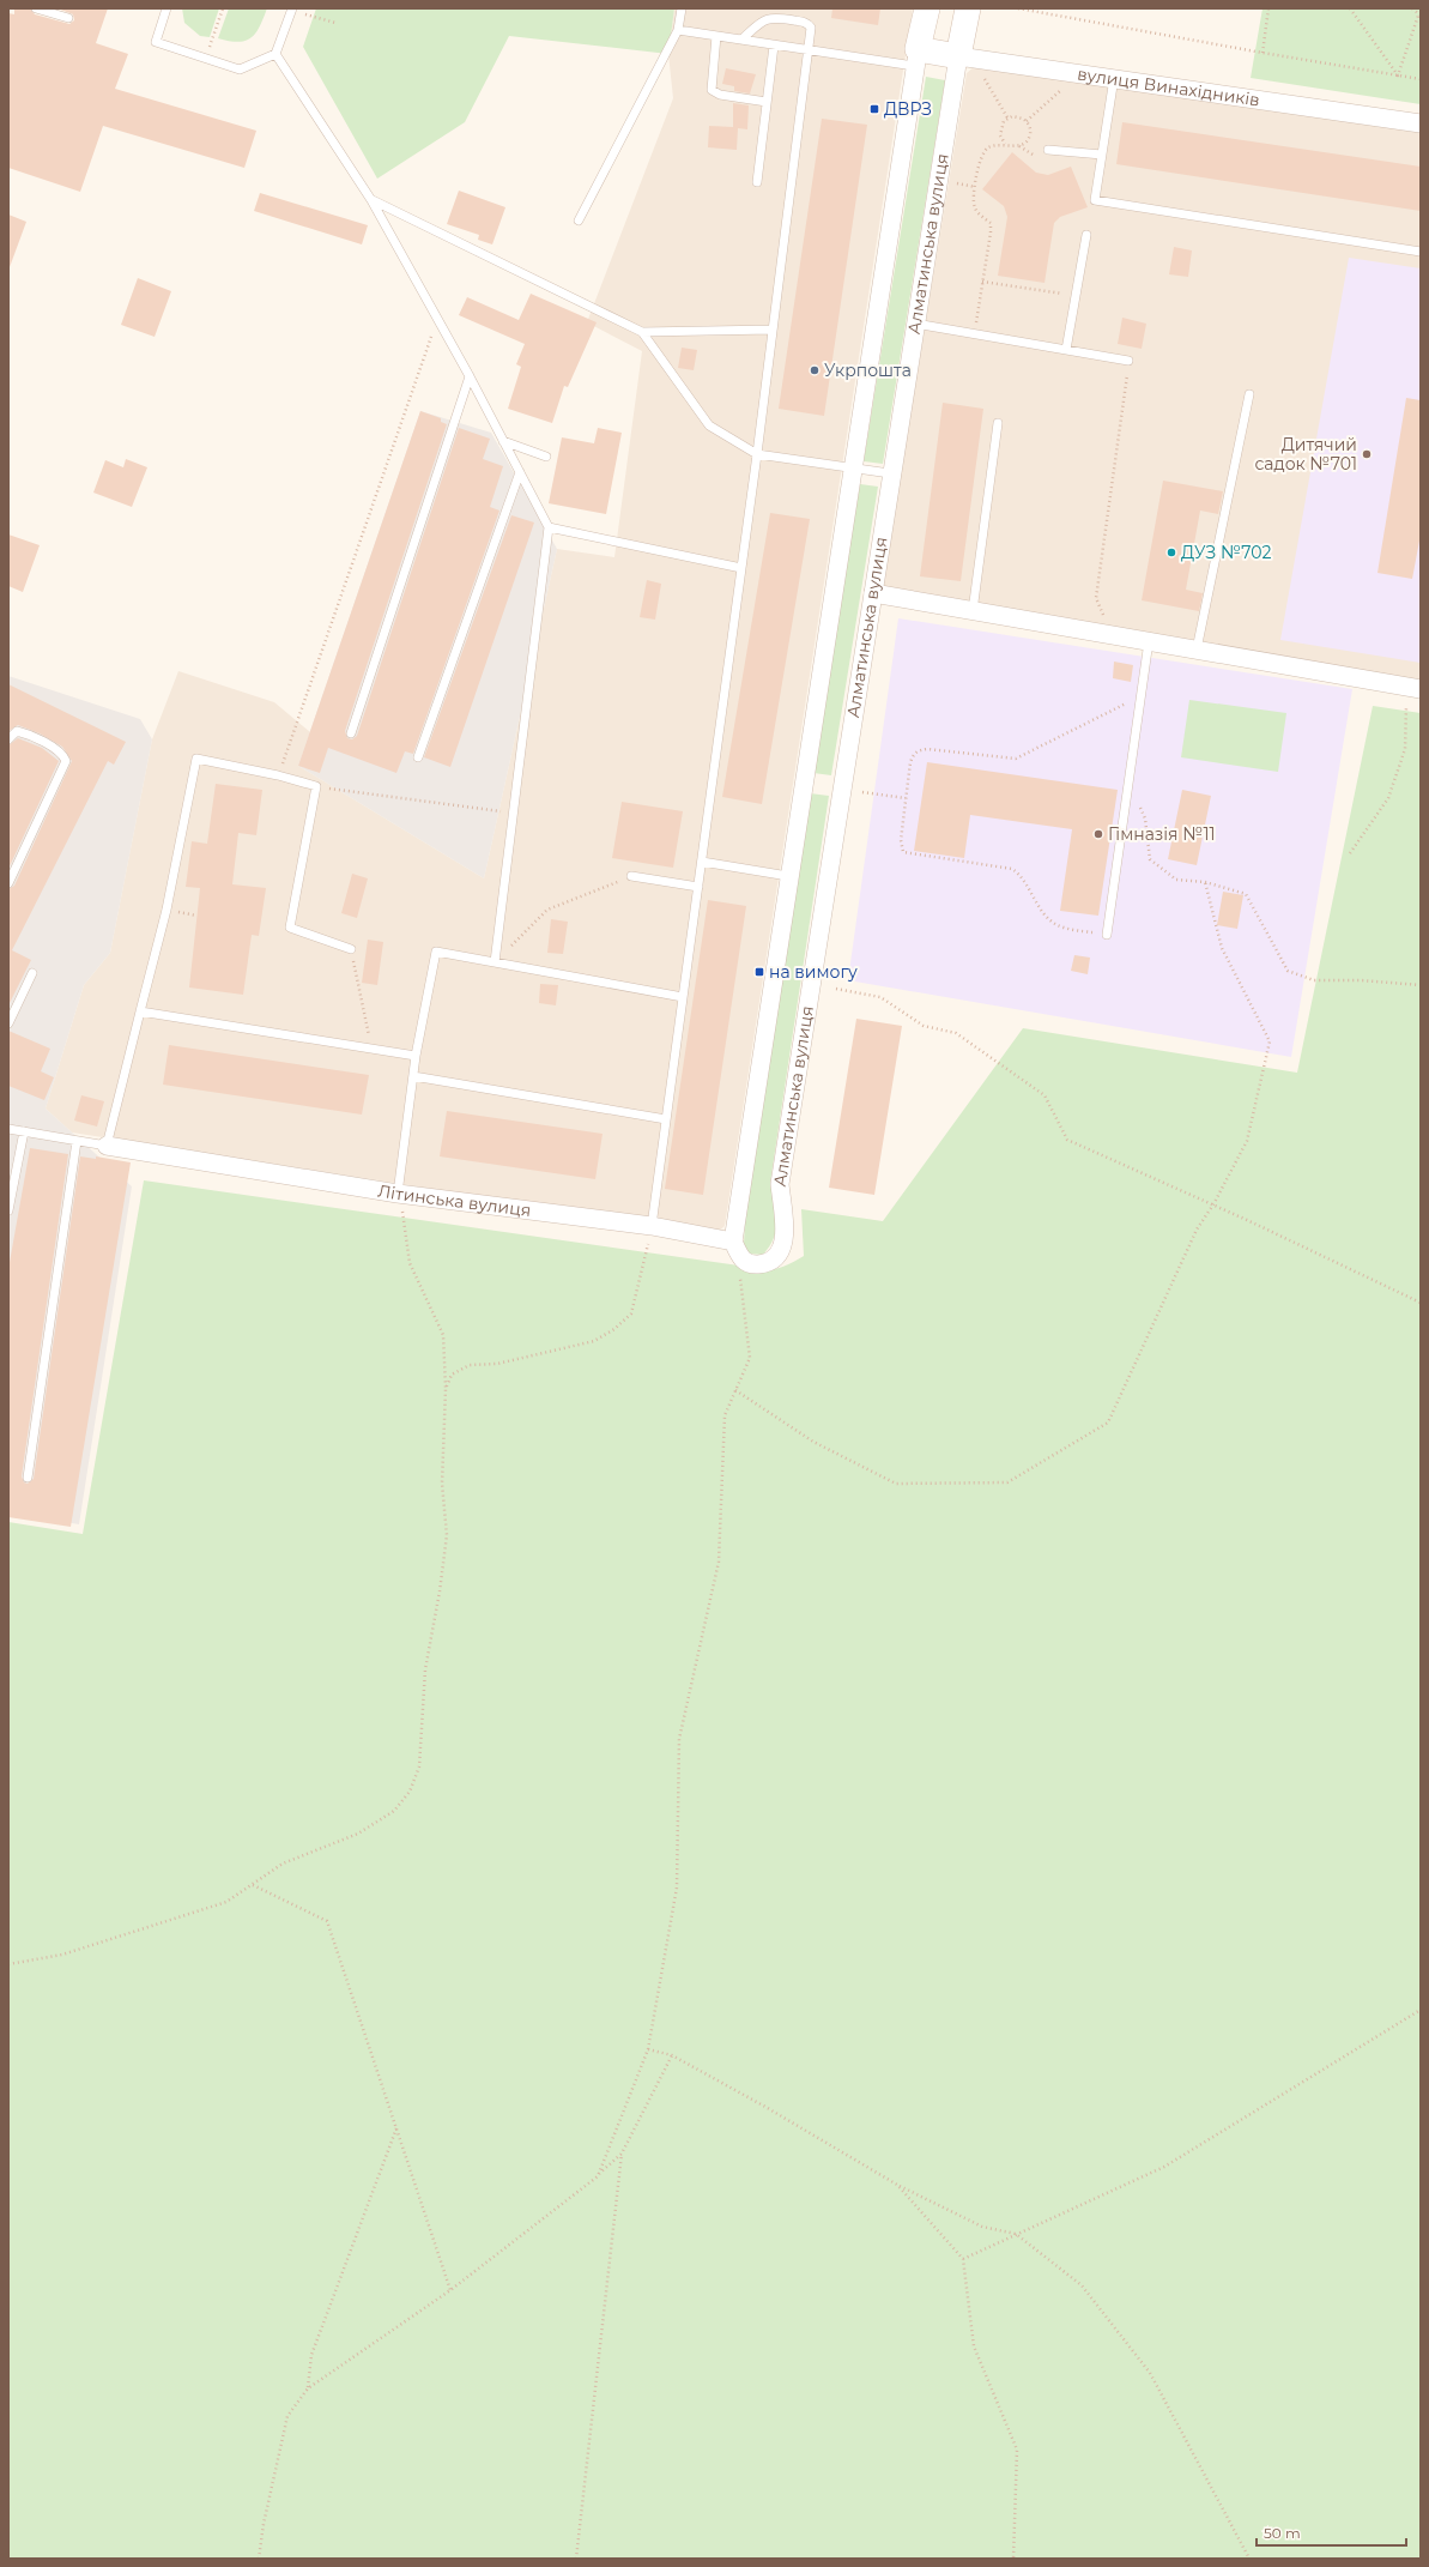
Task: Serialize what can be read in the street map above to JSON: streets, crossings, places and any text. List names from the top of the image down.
{
  "streets": {
    "street": ["вулиця Винахідників", "Алматинська вулиця", "Літинська вулиця"]
  },
  "crossings": [
    ["вулиця Винахідників", "Алматинська вулиця"],
    ["Алматинська вулиця", "Літинська вулиця"]
  ],
  "places": {
    "transit": ["ДВРЗ", "на вимогу"],
    "other": [
      "Укрпошта",
      "Дитячий садок №701",
      "ДУЗ №702",
      "Гімназія №11"
    ]
  },
  "scale_bar": "50 m"
}
